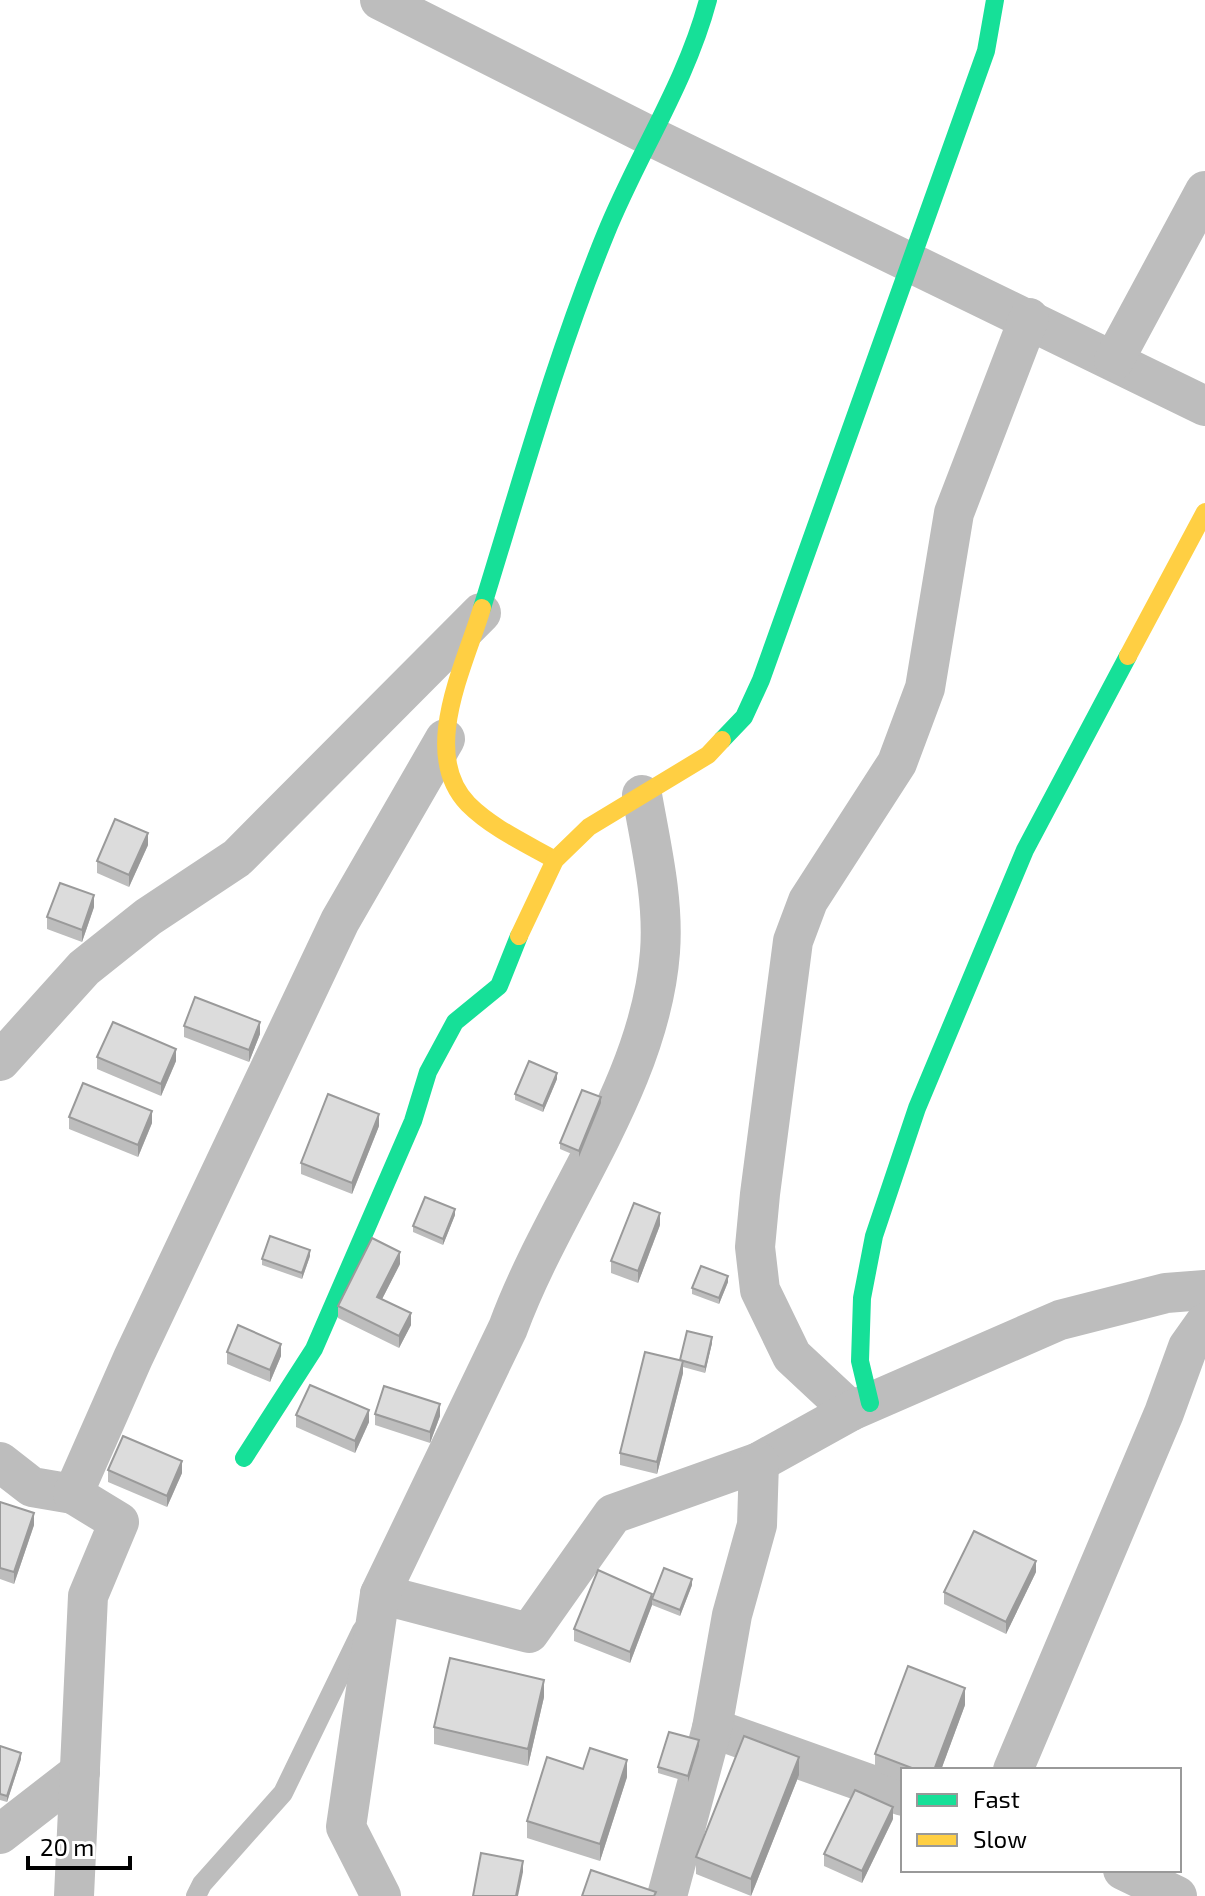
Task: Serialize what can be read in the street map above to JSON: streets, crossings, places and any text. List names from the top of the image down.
{
  "legend": ["Fast", "Slow"],
  "scale_bar": "20 m"
}
